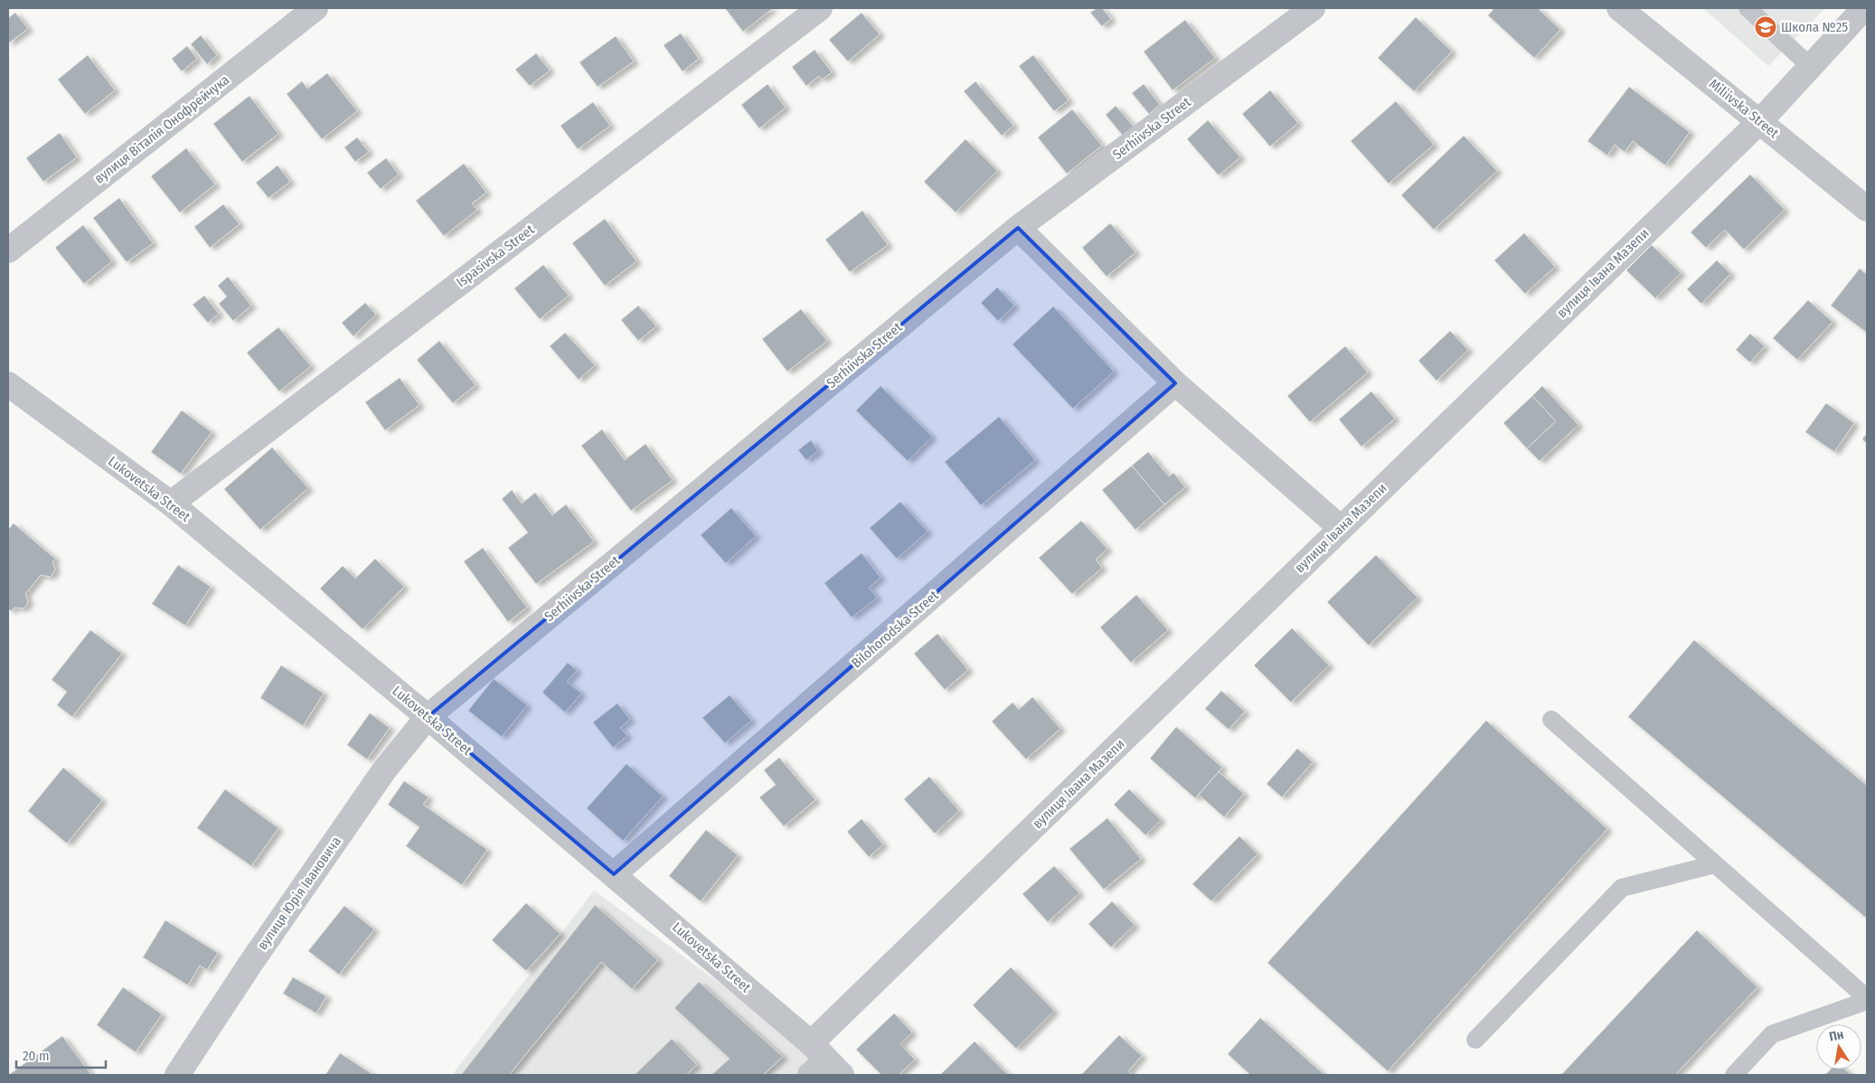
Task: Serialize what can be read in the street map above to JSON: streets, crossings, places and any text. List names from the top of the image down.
{
  "streets": {
    "street": [
      "Miliivska Street",
      "Serhiivska Street",
      "вулиця Віталія Онофрейчука",
      "Ispasivska Street",
      "вулиця Івана Мазепи",
      "Lukovetska Street",
      "Bilohorodska Street",
      "вулиця Юрія Івановича"
    ]
  },
  "crossings": [
    ["Miliivska Street", "вулиця Івана Мазепи"],
    ["Serhiivska Street", "Lukovetska Street"],
    ["Serhiivska Street", "вулиця Юрія Івановича"],
    ["Ispasivska Street", "Lukovetska Street"],
    ["вулиця Івана Мазепи", "Lukovetska Street"],
    ["Lukovetska Street", "Bilohorodska Street"],
    ["Lukovetska Street", "вулиця Юрія Івановича"]
  ],
  "places": {
    "school or university": ["Школа №25"]
  },
  "scale_bar": "20 m",
  "north": "top"
}
